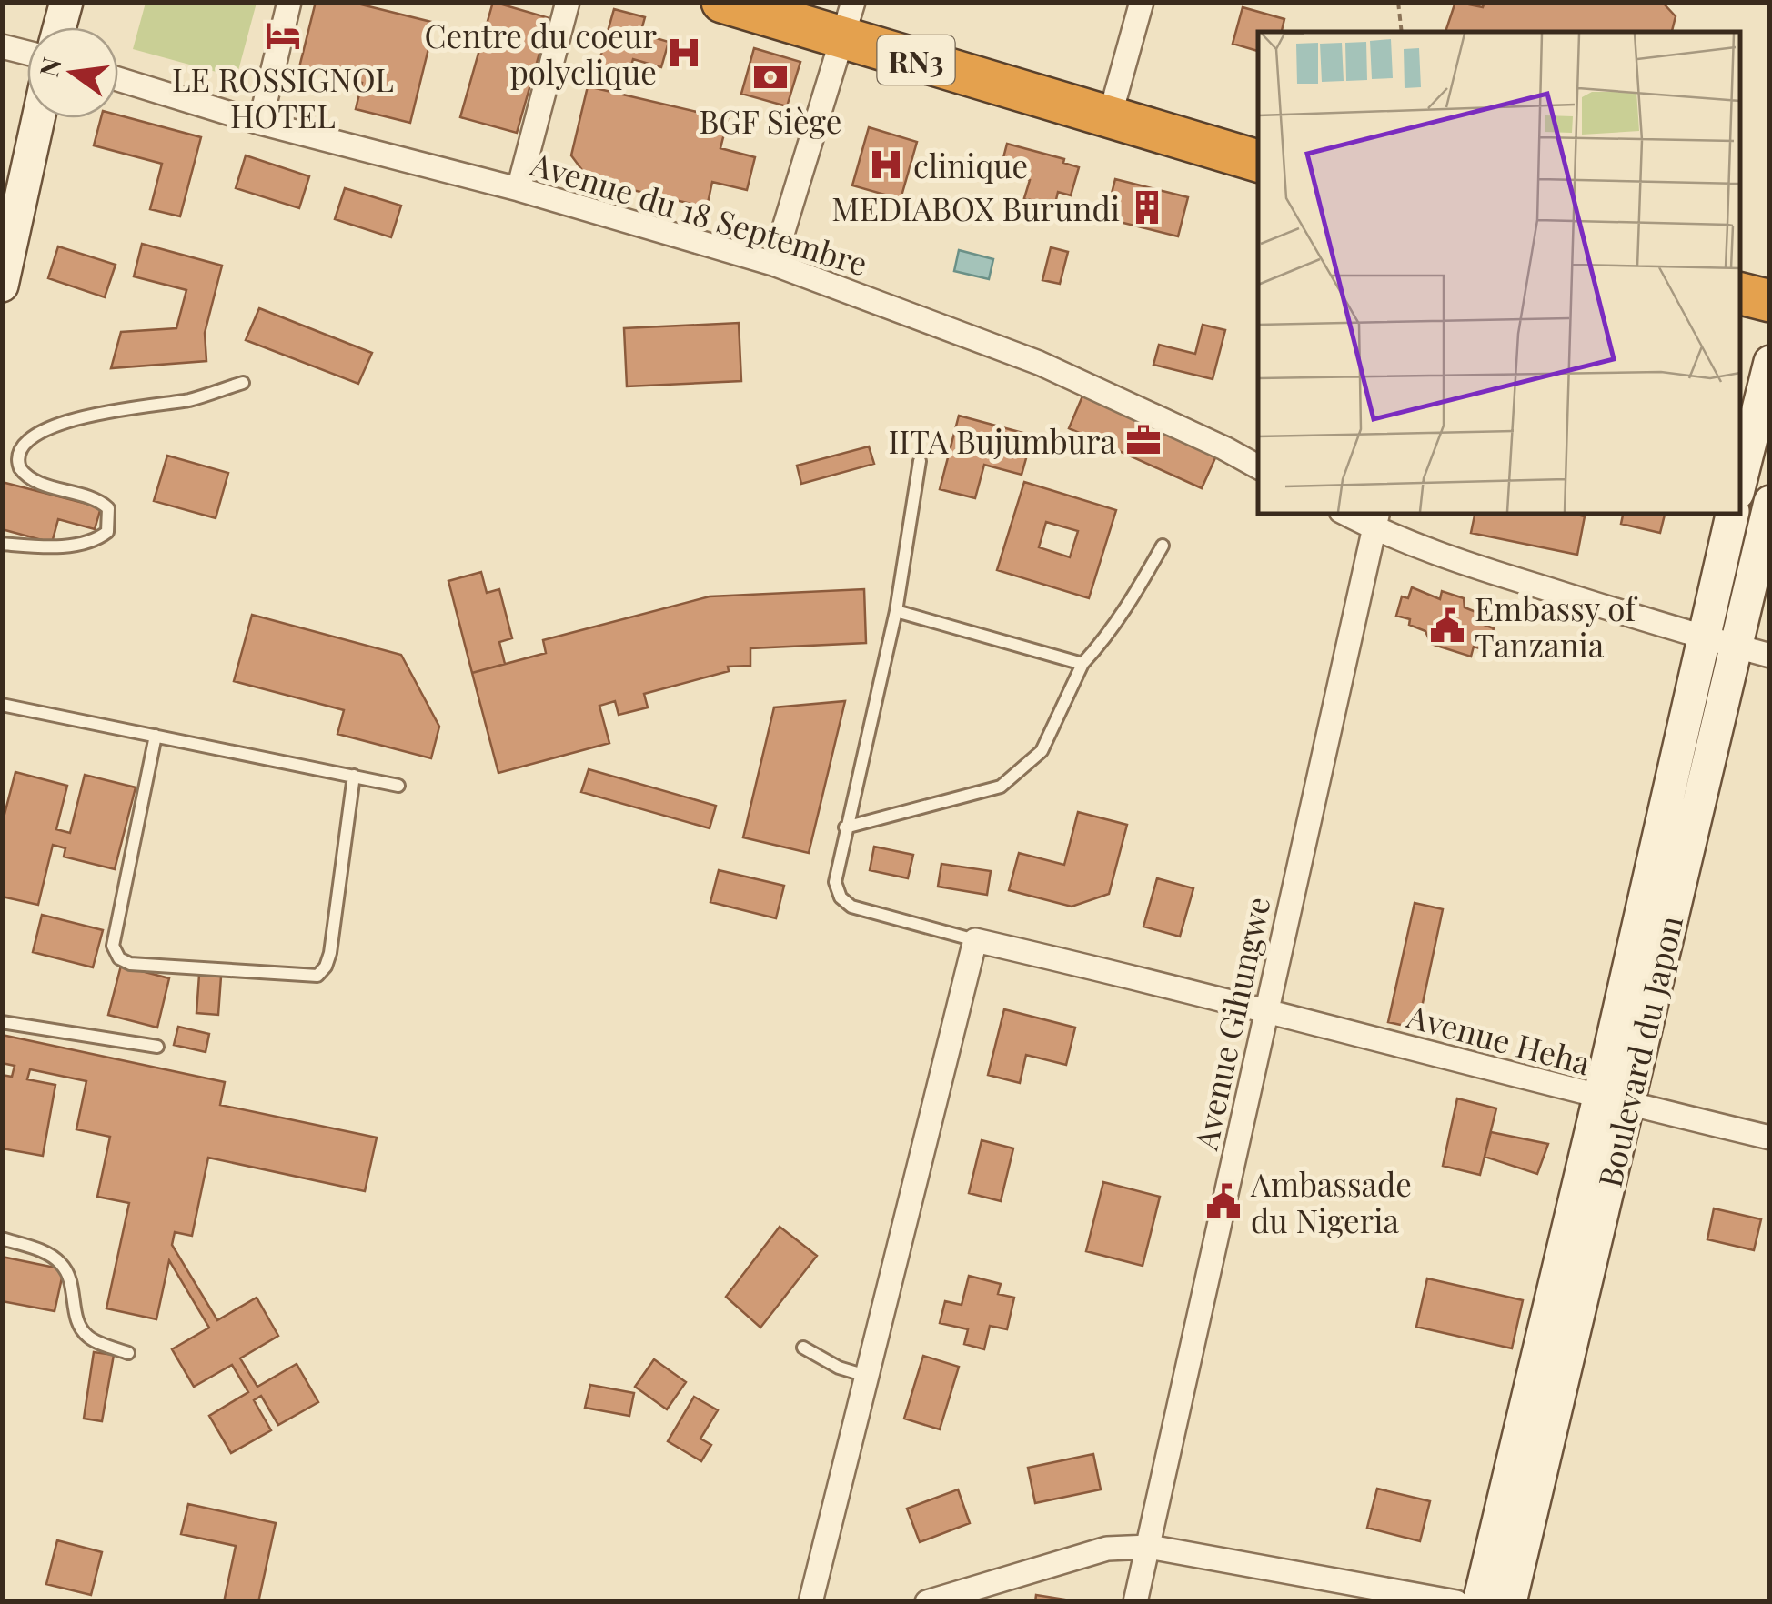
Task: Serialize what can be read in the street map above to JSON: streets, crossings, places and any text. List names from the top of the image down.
{
  "streets": {
    "highway": ["RN3"],
    "main road": ["Boulevard du Japon"],
    "street": ["Avenue du 18 Septembre", "Avenue Gihungwe", "Avenue Heha"]
  },
  "crossings": [
    ["Avenue Gihungwe", "Avenue Heha"],
    ["Avenue Heha", "Boulevard du Japon"]
  ],
  "places": {
    "hotel": ["LE ROSSIGNOL HOTEL"],
    "hospital": ["Centre du coeur polyclique", "clinique"],
    "bank": ["BGF Siège"],
    "building": ["MEDIABOX Burundi"],
    "office": ["IITA Bujumbura"],
    "public building": ["Embassy of Tanzania", "Ambassade du Nigeria"]
  },
  "north": "left"
}
